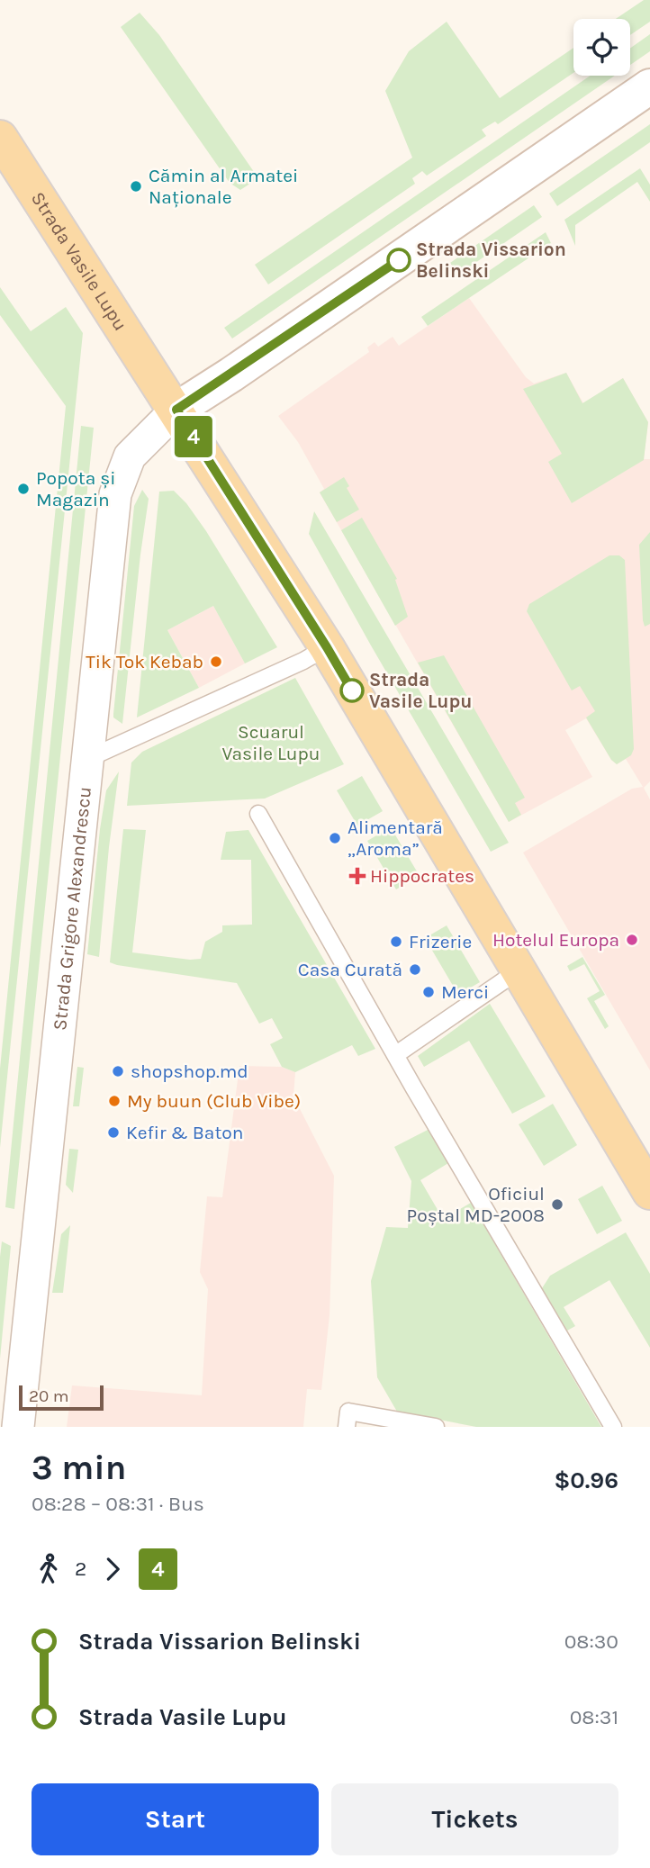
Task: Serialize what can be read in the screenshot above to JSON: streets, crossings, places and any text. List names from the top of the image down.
{
  "streets": {
    "main road": ["Strada Vasile Lupu"],
    "street": ["Strada Grigore Alexandrescu"]
  },
  "crossings": [
    ["Strada Vasile Lupu", "Strada Grigore Alexandrescu"]
  ],
  "parks": ["Scuarul Vasile Lupu"],
  "places": {
    "other": [
      "Cămin al Armatei Naționale",
      "Strada Vissarion Belinski",
      "Popota și Magazin",
      "Tik Tok Kebab",
      "Strada Vasile Lupu",
      "Alimentară „Aroma”",
      "Hotelul Europa",
      "Frizerie",
      "Casa Curată",
      "Merci",
      "shopshop.md",
      "My buun (Club Vibe)",
      "Kefir & Baton",
      "Oficiul Poștal MD-2008"
    ],
    "health": ["Hippocrates"]
  },
  "lines": ["bus line 4"],
  "scale_bar": "20 m",
  "page": {
    "on_map": "4",
    "scale": "20 m",
    "heading": ["3 min", "08:28 – 08:31 · Bus", "$0.96"],
    "legs": ["2", "4"],
    "list": [
      {
        "name": "Strada Vissarion Belinski",
        "value": "08:30"
      },
      {
        "name": "Strada Vasile Lupu",
        "value": "08:31"
      }
    ],
    "buttons": ["Start", "Tickets"]
  }
}
